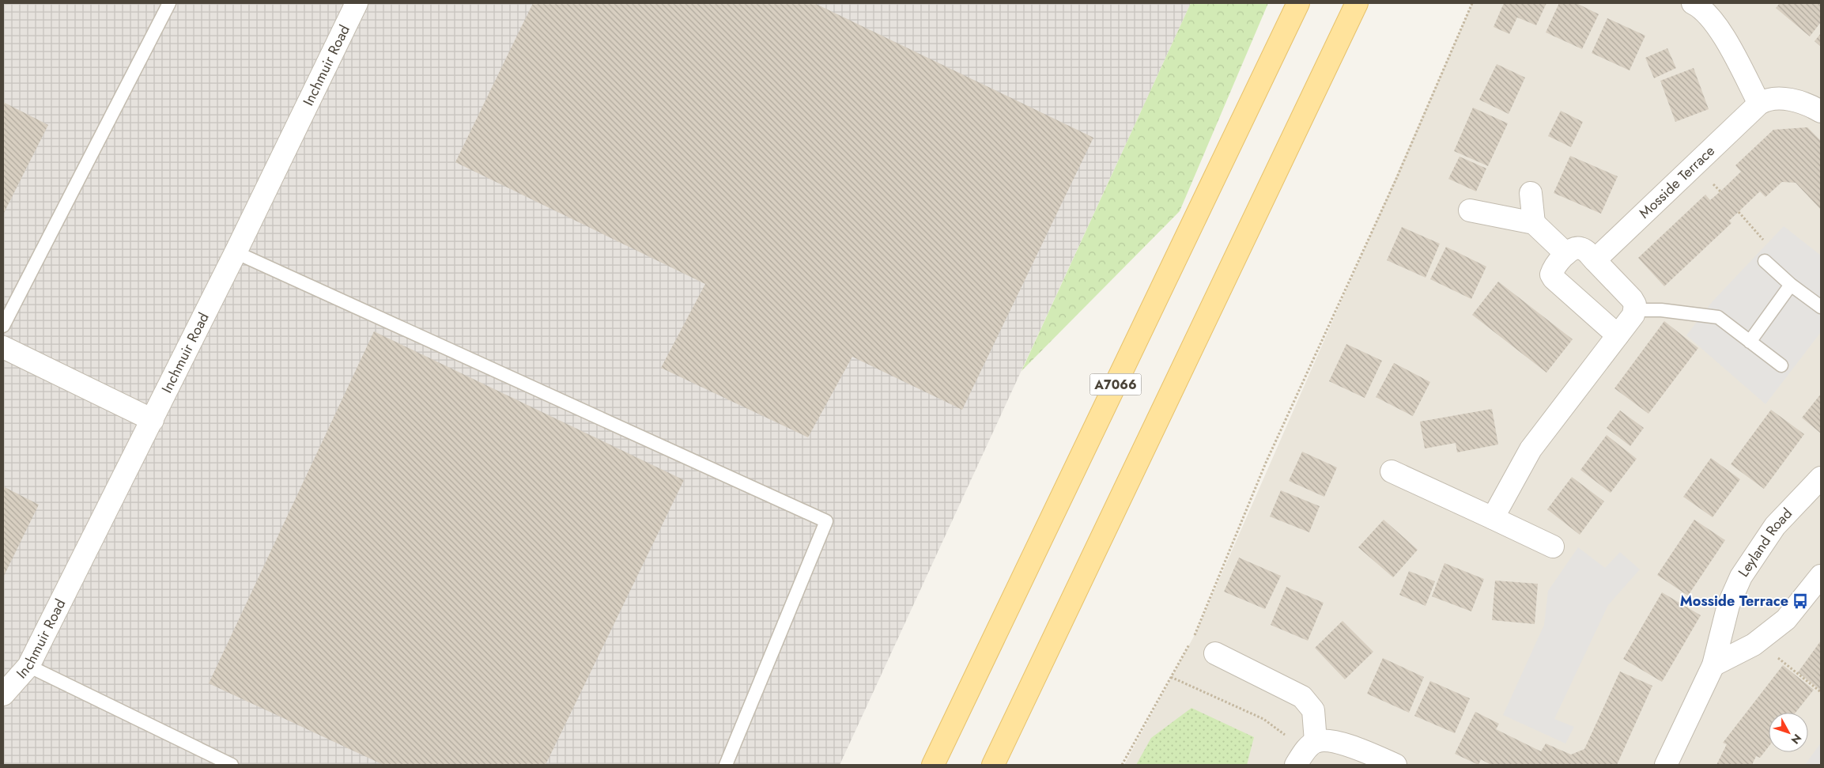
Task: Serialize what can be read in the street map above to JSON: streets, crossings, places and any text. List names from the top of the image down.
{
  "streets": {
    "main road": ["A7066"],
    "street": ["Inchmuir Road", "Mosside Terrace", "Leyland Road"]
  },
  "places": {
    "bus stop": ["Mosside Terrace"]
  },
  "north": "bottom right"
}
